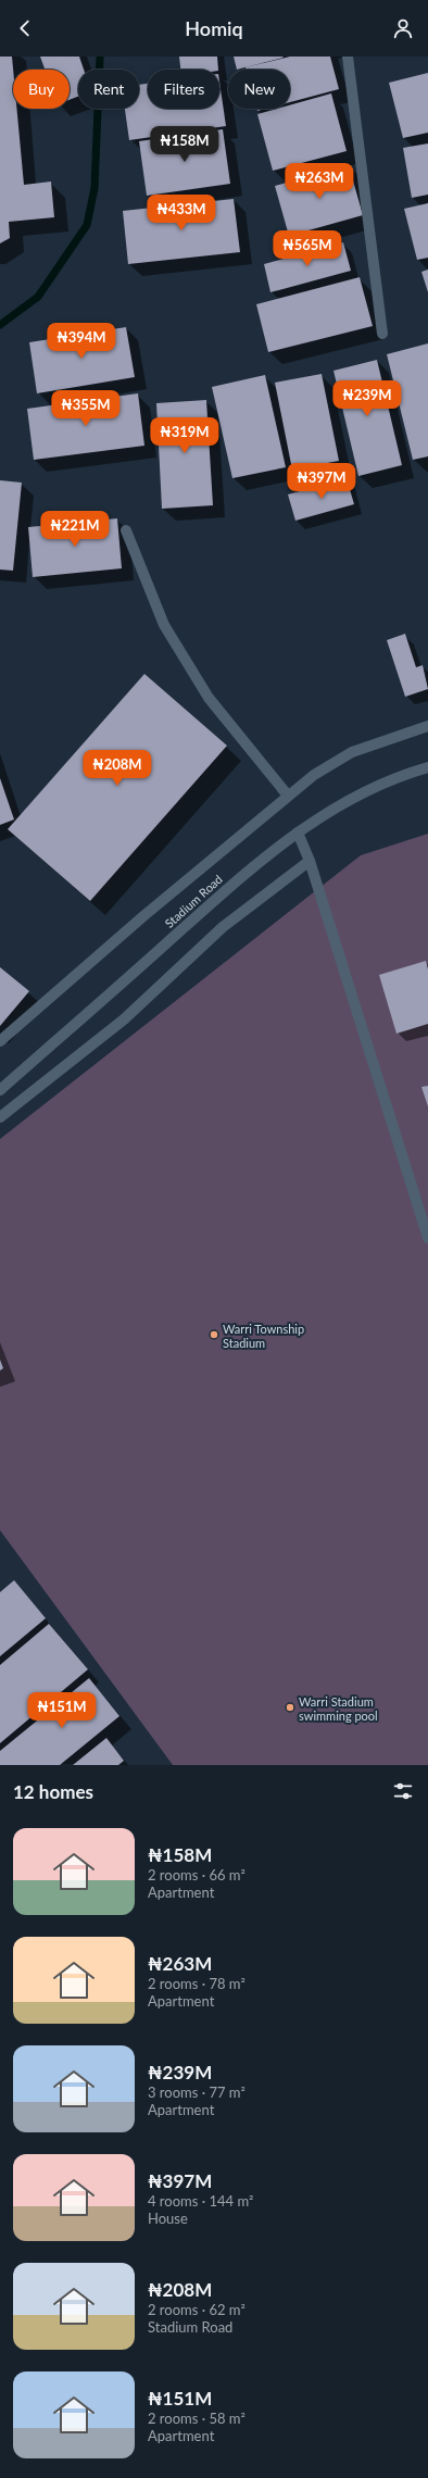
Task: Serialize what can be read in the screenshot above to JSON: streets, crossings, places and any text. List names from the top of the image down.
{
  "streets": {
    "street": ["Stadium Road"]
  },
  "places": ["Warri Township Stadium", "Warri Stadium swimming pool"],
  "page": {
    "header": "Homiq",
    "chip": [
      "Buy",
      "Rent",
      "Filters",
      "New"
    ],
    "price": [
      "₦158M",
      "₦263M",
      "₦433M",
      "₦565M",
      "₦394M",
      "₦239M",
      "₦355M",
      "₦319M",
      "₦397M",
      "₦221M",
      "₦208M",
      "₦151M"
    ],
    "heading": "12 homes",
    "list": [
      {
        "name": "₦158M",
        "note": "2 rooms · 66 m² · Apartment"
      },
      {
        "name": "₦263M",
        "note": "2 rooms · 78 m² · Apartment"
      },
      {
        "name": "₦239M",
        "note": "3 rooms · 77 m² · Apartment"
      },
      {
        "name": "₦397M",
        "note": "4 rooms · 144 m² · House"
      },
      {
        "name": "₦208M",
        "note": "2 rooms · 62 m² · Stadium Road"
      },
      {
        "name": "₦151M",
        "note": "2 rooms · 58 m² · Apartment"
      }
    ]
  }
}
